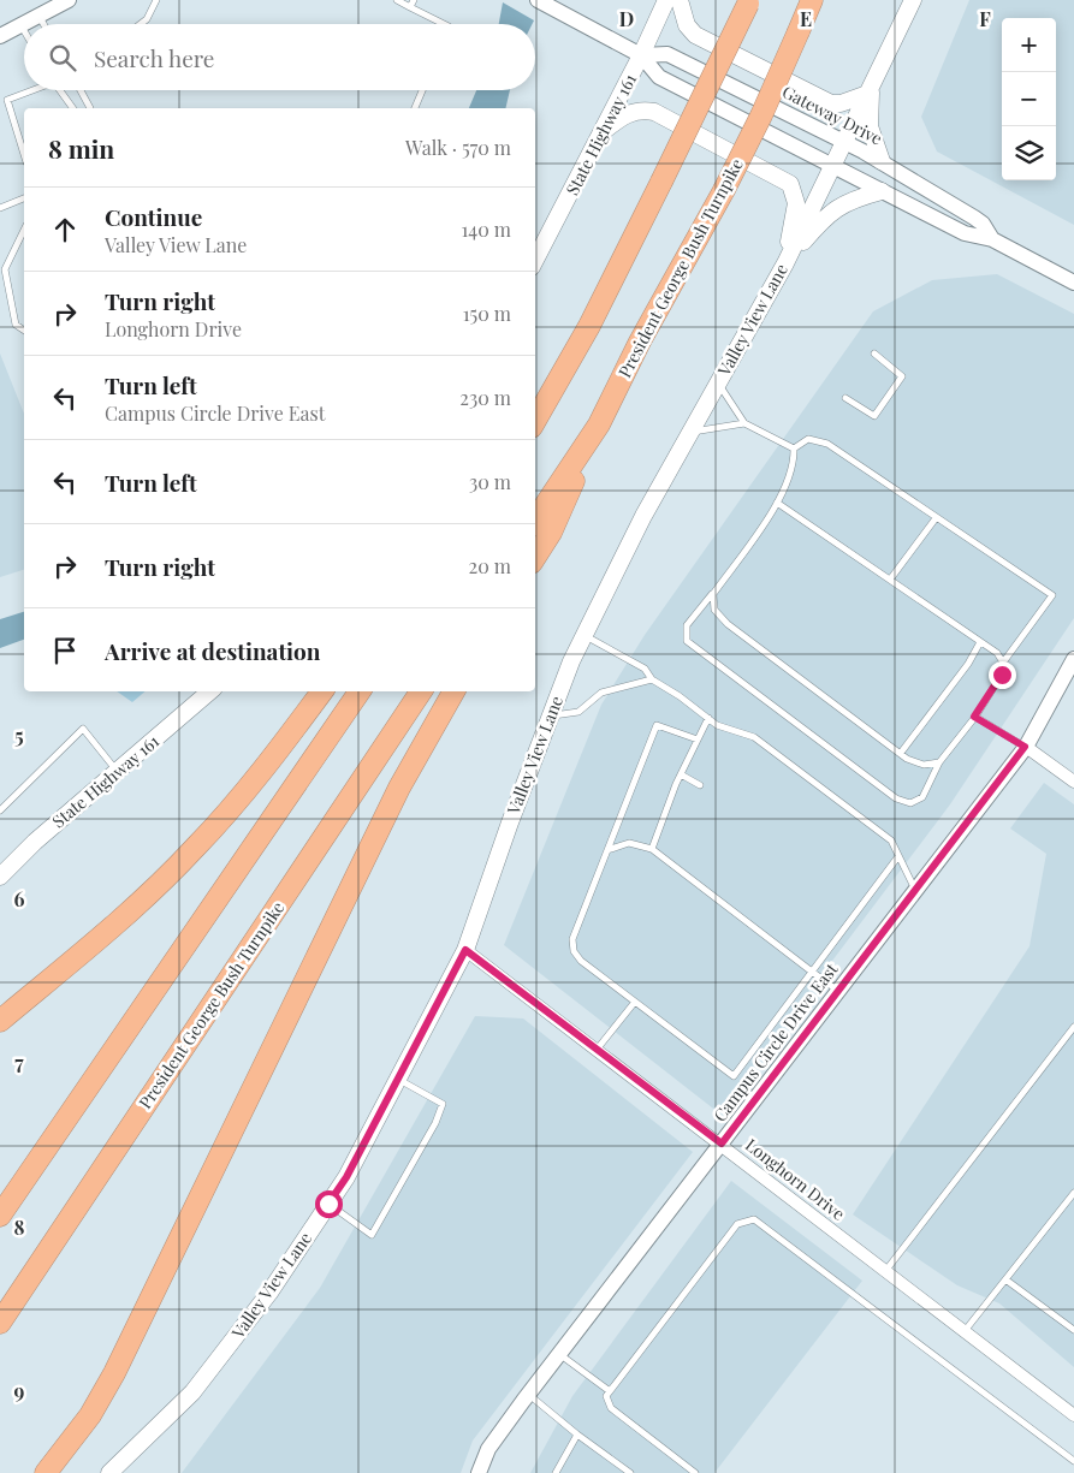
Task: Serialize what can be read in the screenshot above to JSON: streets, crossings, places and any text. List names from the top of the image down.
{
  "streets": {
    "highway": ["President George Bush Turnpike"],
    "main road": ["State Highway 161", "Valley View Lane"],
    "street": ["Gateway Drive", "Campus Circle Drive East", "Longhorn Drive"]
  },
  "crossings": [
    ["Gateway Drive", "State Highway 161"],
    ["Gateway Drive", "Valley View Lane"],
    ["Valley View Lane", "Longhorn Drive"],
    ["Campus Circle Drive East", "Longhorn Drive"]
  ],
  "page": {
    "map_buttons": ["+", "−"],
    "search": "Search here",
    "heading": ["8 min", "Walk · 570 m"],
    "list": [
      ["Continue", "Valley View Lane", "140 m"],
      ["Turn right", "Longhorn Drive", "150 m"],
      ["Turn left", "Campus Circle Drive East", "230 m"],
      ["Turn left", "30 m"],
      ["Turn right", "20 m"],
      "Arrive at destination"
    ]
  },
  "grid": {
    "columns": ["D", "E", "F"],
    "rows": [
      "5",
      "6",
      "7",
      "8",
      "9"
    ]
  }
}
